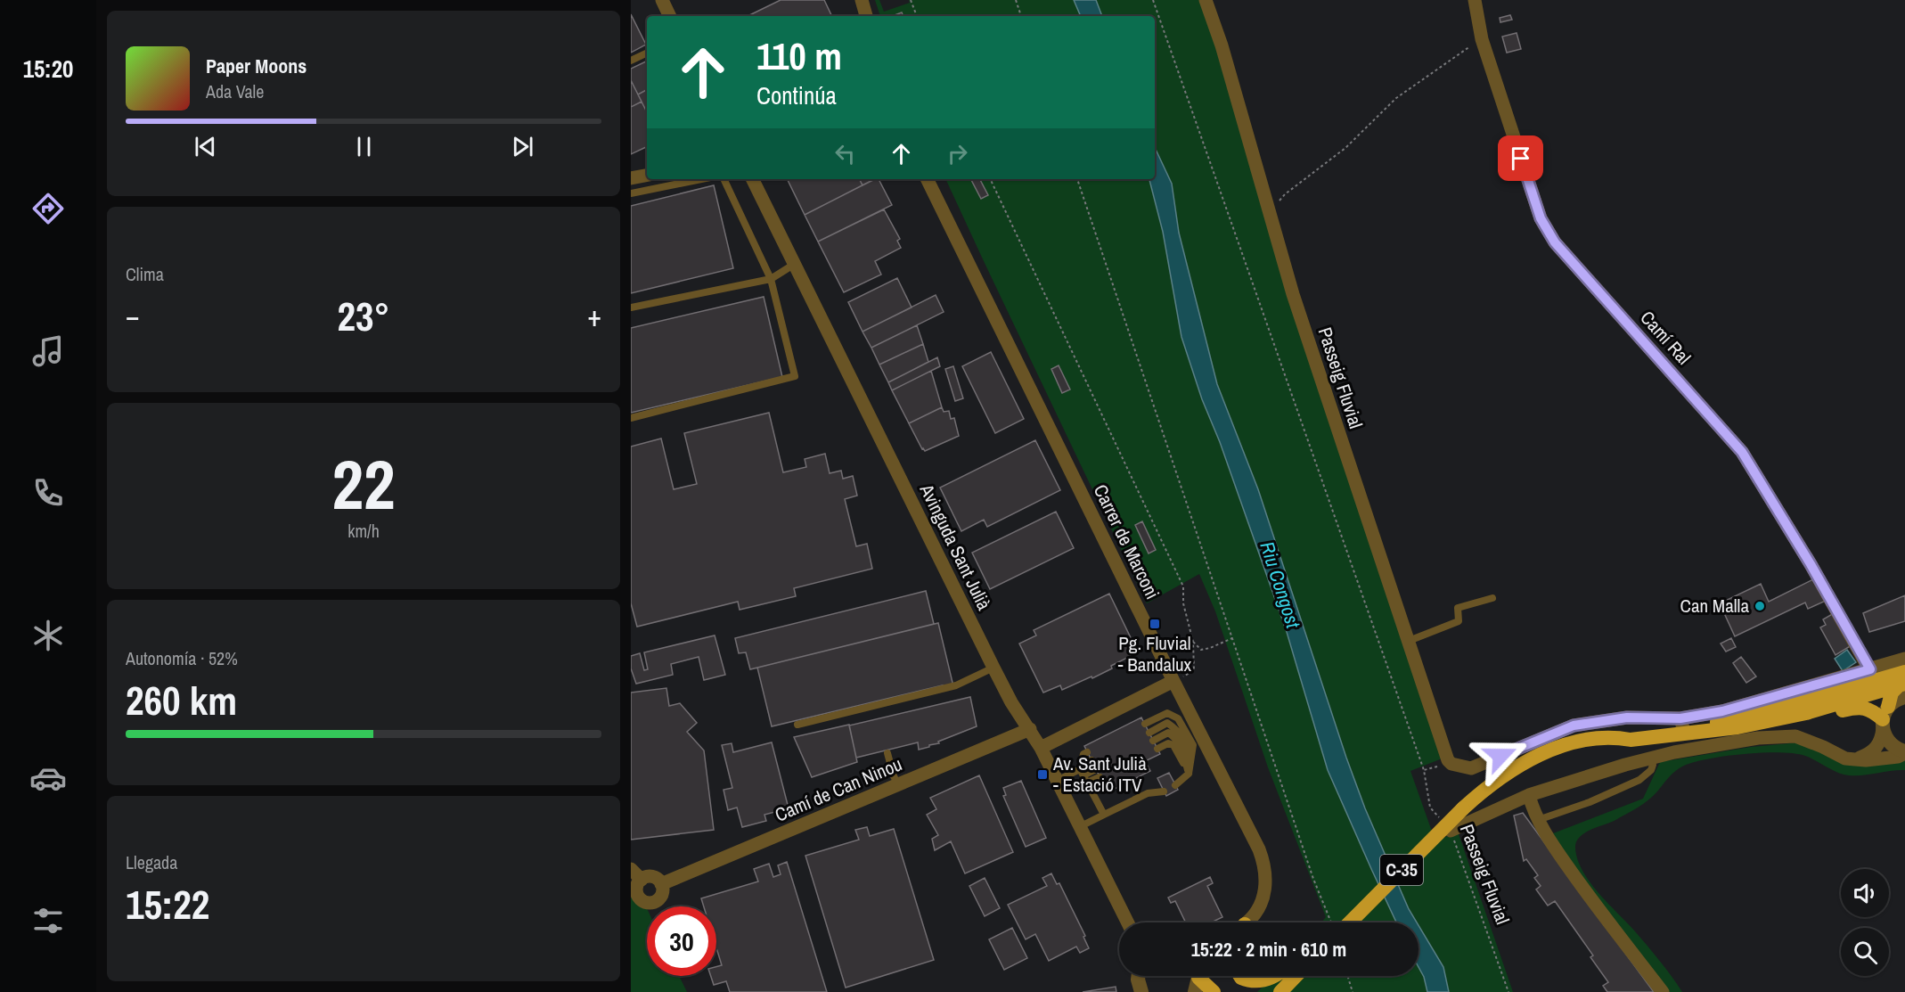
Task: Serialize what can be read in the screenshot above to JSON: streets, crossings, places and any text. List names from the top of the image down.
{
  "streets": {
    "highway": ["C-35"],
    "street": [
      "Camí Ral",
      "Passeig Fluvial",
      "Carrer de Marconi",
      "Avinguda Sant Julià",
      "Camí de Can Ninou"
    ]
  },
  "crossings": [
    ["Camí Ral", "C-35"],
    ["Avinguda Sant Julià", "Camí de Can Ninou"]
  ],
  "water": ["Riu Congost"],
  "places": {
    "other": ["Can Malla"],
    "transit": ["Pg. Fluvial - Bandalux", "Av. Sant Julià - Estació ITV"]
  },
  "page": {
    "tabs": "15:20",
    "turn": ["110 m", "Continúa"],
    "song": ["Paper Moons", "Ada Vale"],
    "tile": [
      "Clima",
      ["22", "km/h"],
      ["Autonomía · 52%", "260 km"],
      ["Llegada", "15:22"]
    ],
    "heat": ["−", "23°", "+"],
    "limit": "30",
    "trip": "15:22 · 2 min · 610 m"
  }
}
